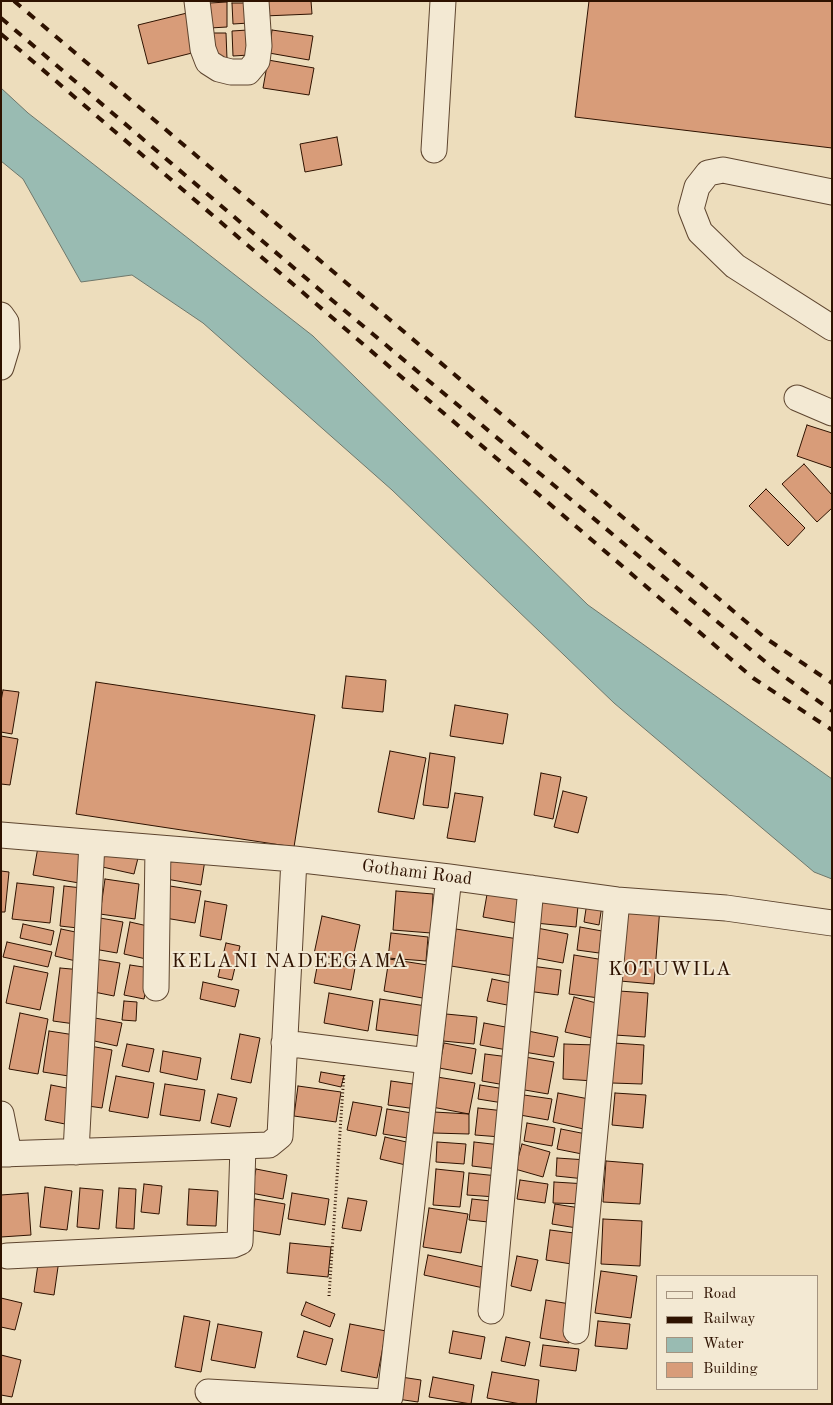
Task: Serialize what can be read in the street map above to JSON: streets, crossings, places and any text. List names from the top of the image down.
{
  "streets": {
    "street": ["Gothami Road"]
  },
  "districts": ["KELANI NADEEGAMA", "KOTUWILA"],
  "legend": [
    "Road",
    "Railway",
    "Water",
    "Building"
  ]
}
